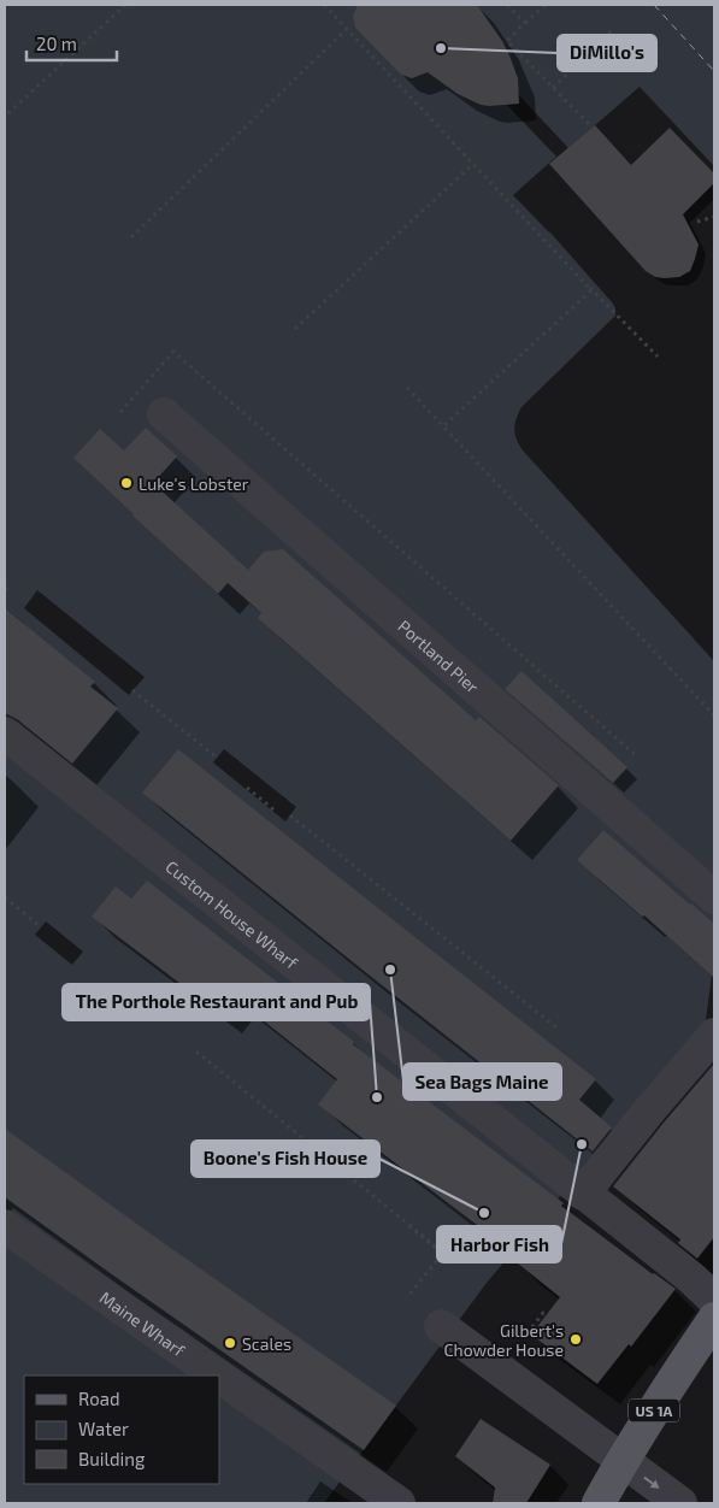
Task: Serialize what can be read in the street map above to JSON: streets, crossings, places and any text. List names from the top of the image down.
{
  "streets": {
    "main road": ["US 1A"],
    "street": ["Portland Pier", "Custom House Wharf", "Maine Wharf"]
  },
  "places": [
    "DiMillo's",
    "Luke's Lobster",
    "Sea Bags Maine",
    "The Porthole Restaurant and Pub",
    "Harbor Fish",
    "Boone's Fish House",
    "Gilbert's Chowder House",
    "Scales"
  ],
  "legend": ["Road", "Water", "Building"],
  "scale_bar": "20 m"
}
